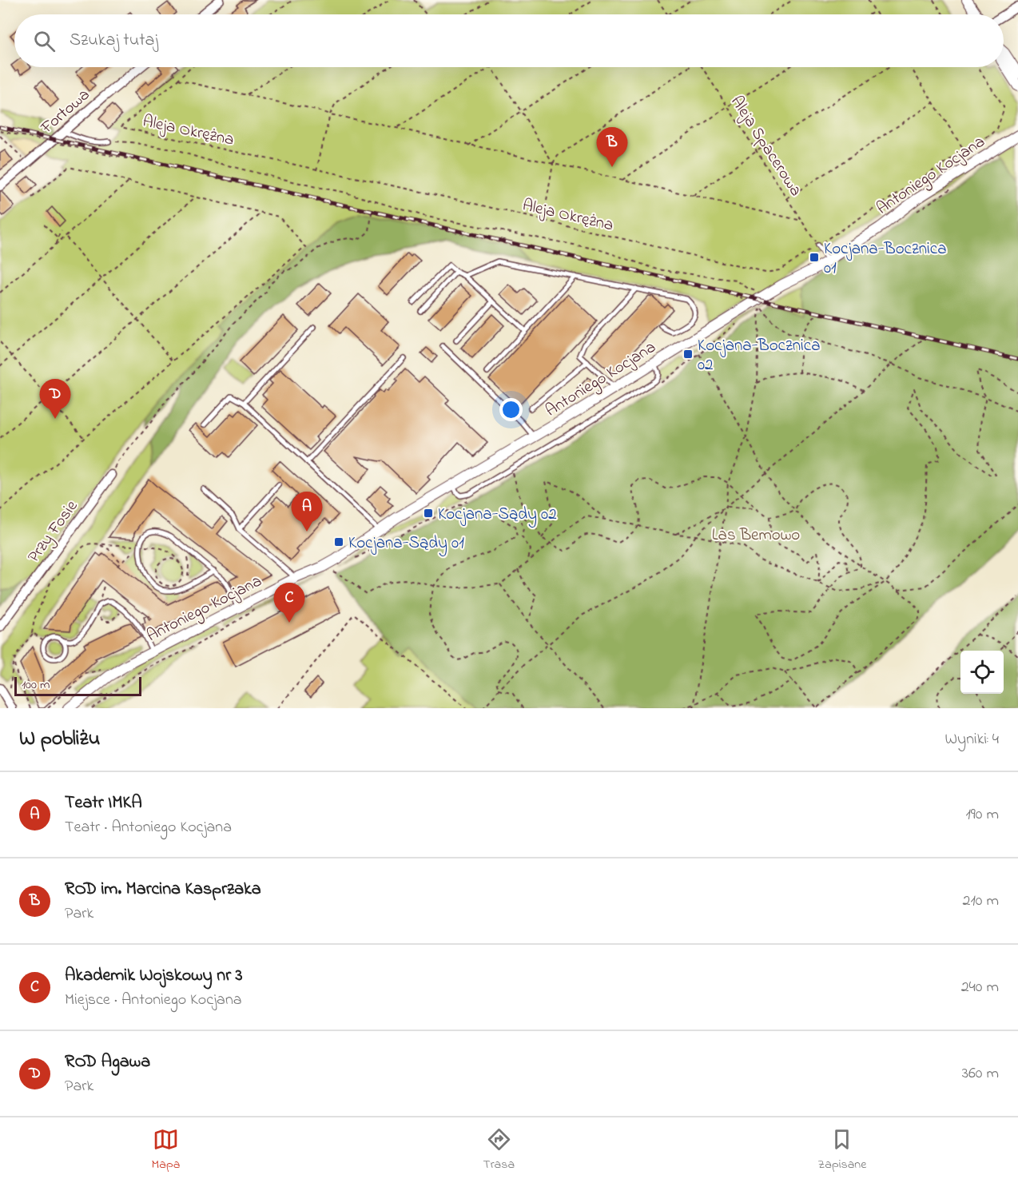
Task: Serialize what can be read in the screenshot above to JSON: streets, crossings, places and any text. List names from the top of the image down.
{
  "streets": {
    "street": ["Fortowa", "Antoniego Kocjana", "Przy Fosie"],
    "path": ["Aleja Okrężna", "Aleja Spacerowa"]
  },
  "crossings": [
    ["Aleja Okrężna", "Aleja Spacerowa"]
  ],
  "parks": ["Las Bemowo"],
  "places": {
    "transit": [
      "Kocjana-Bocznica 01",
      "Kocjana-Bocznica 02",
      "Kocjana-Sądy 02",
      "Kocjana-Sądy 01"
    ]
  },
  "scale_bar": "100 m",
  "page": {
    "search": "Szukaj tutaj",
    "pins": [
      "B",
      "D",
      "A",
      "C"
    ],
    "scale": "100 m",
    "heading": ["W pobliżu", "Wyniki: 4"],
    "list": [
      {
        "mark": "A",
        "name": "Teatr IMKA",
        "note": "Teatr · Antoniego Kocjana",
        "value": "190 m"
      },
      {
        "mark": "B",
        "name": "ROD im. Marcina Kasprzaka",
        "note": "Park",
        "value": "210 m"
      },
      {
        "mark": "C",
        "name": "Akademik Wojskowy nr 3",
        "note": "Miejsce · Antoniego Kocjana",
        "value": "240 m"
      },
      {
        "mark": "D",
        "name": "ROD Agawa",
        "note": "Park",
        "value": "360 m"
      }
    ],
    "nav": ["Mapa", "Trasa", "Zapisane"]
  }
}
